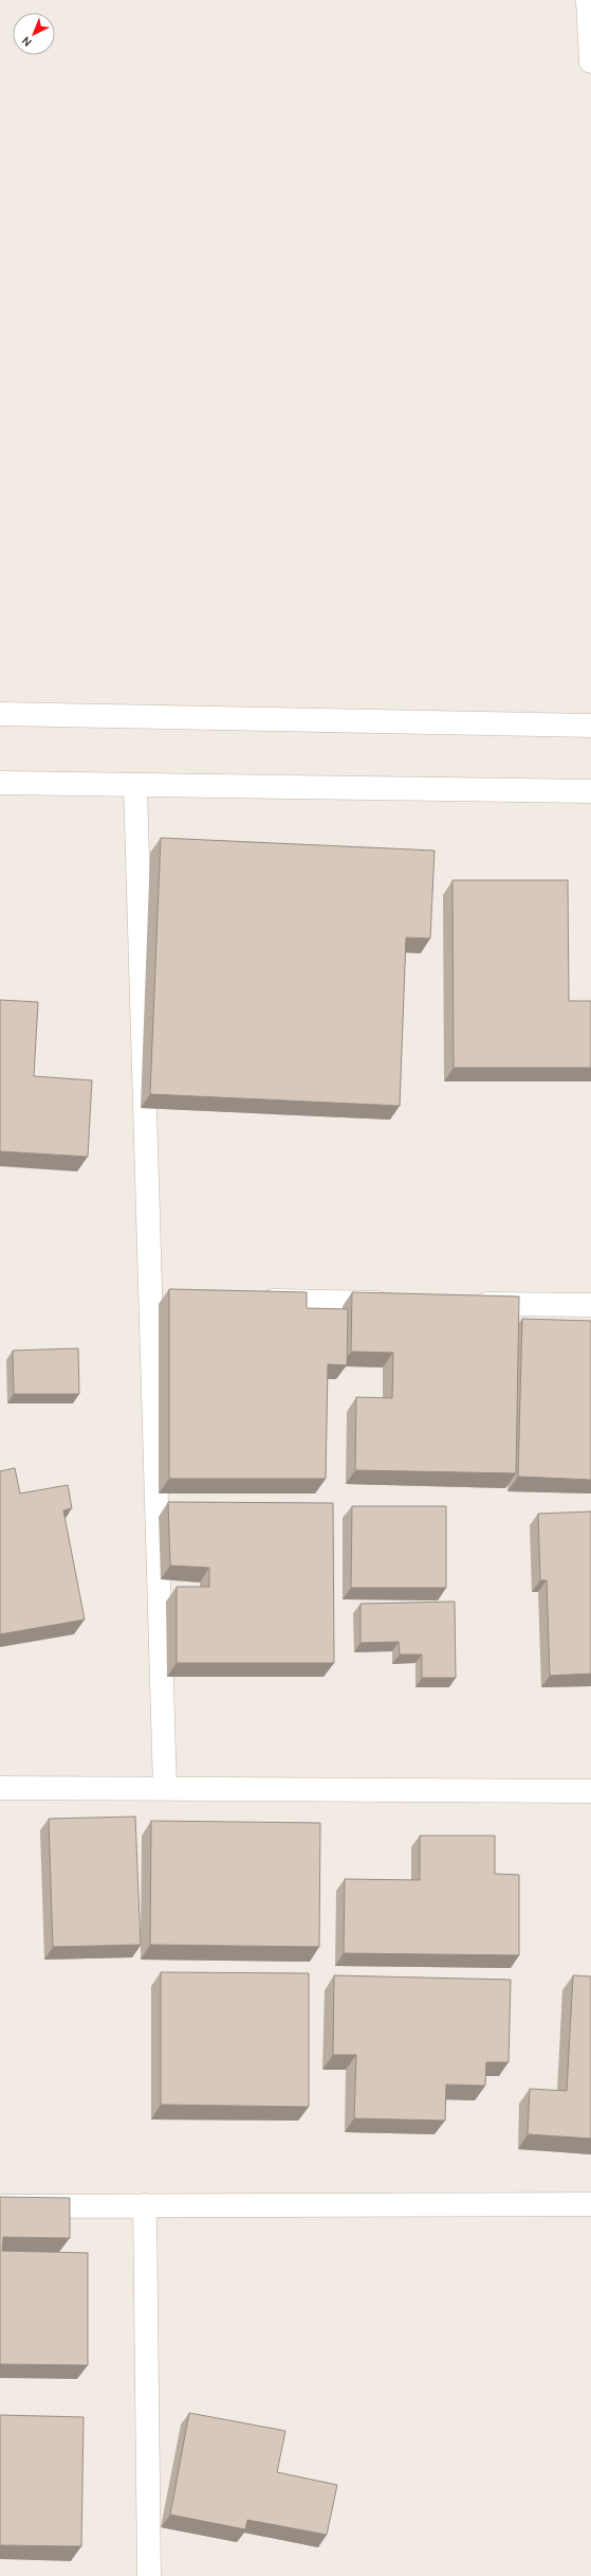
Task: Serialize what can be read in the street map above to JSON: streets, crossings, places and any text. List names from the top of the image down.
{
  "north": "bottom left"
}
